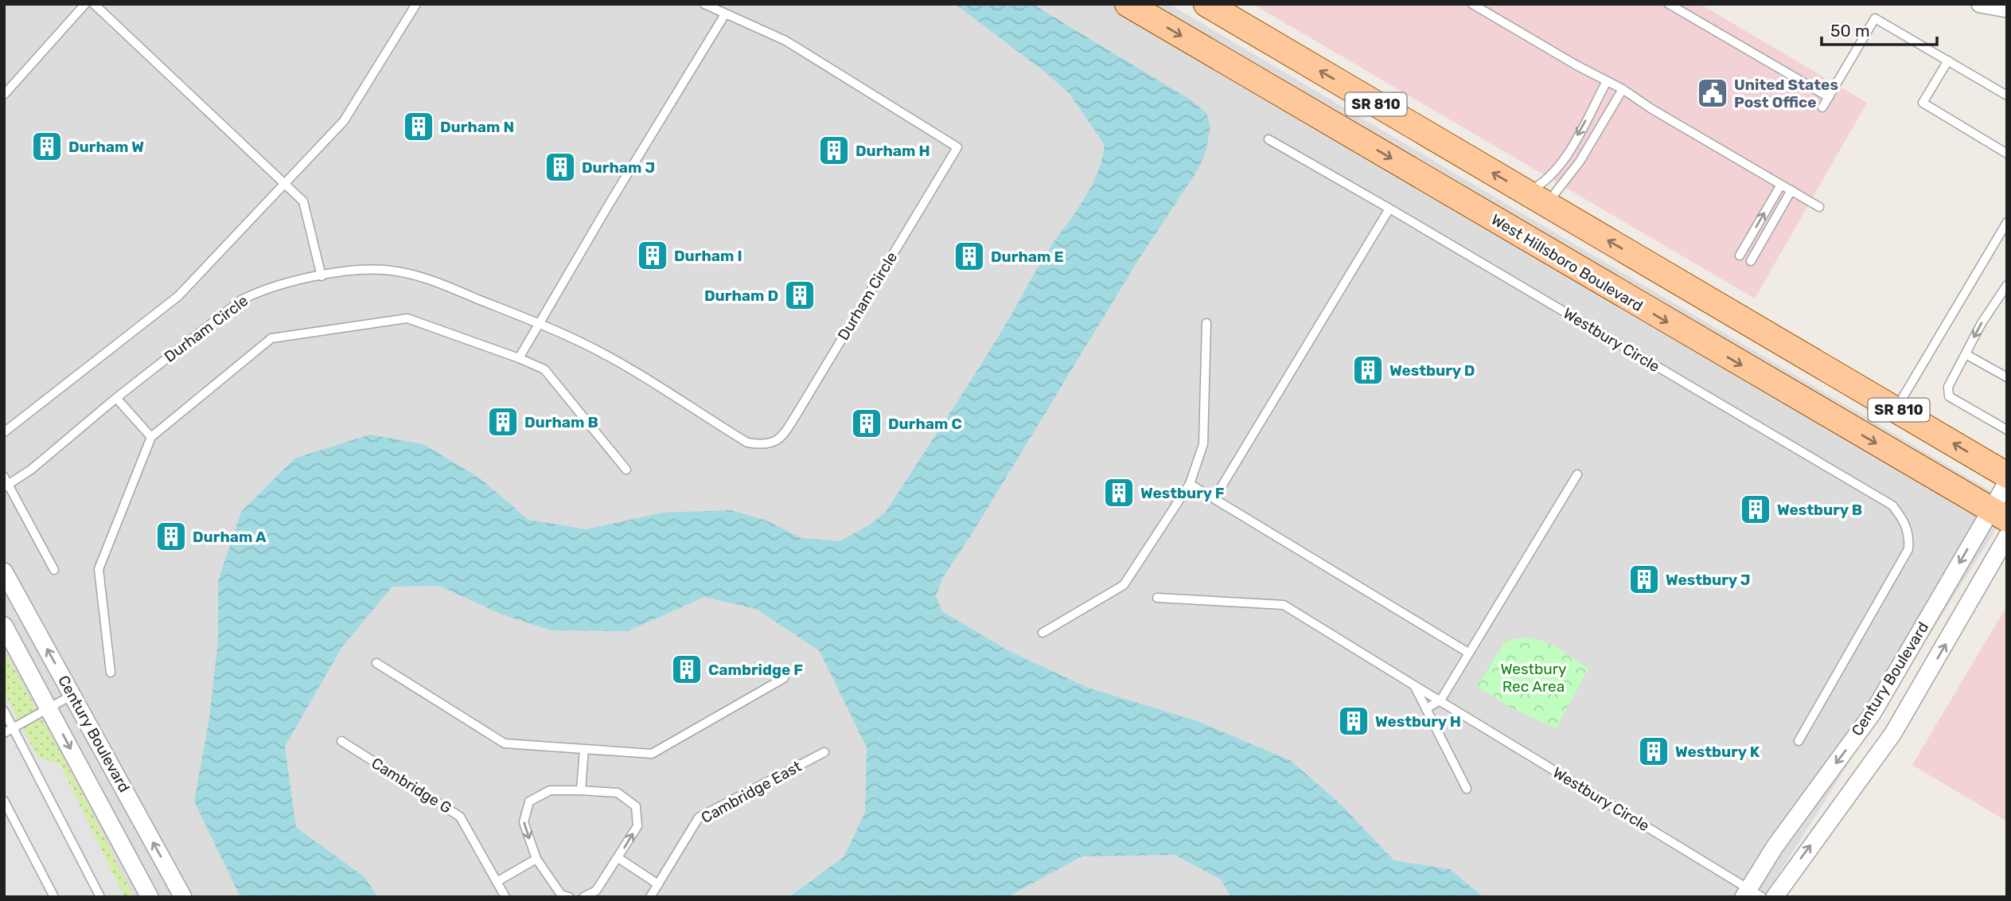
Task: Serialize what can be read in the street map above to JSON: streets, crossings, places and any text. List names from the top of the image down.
{
  "streets": {
    "main road": ["SR 810", "West Hillsboro Boulevard"],
    "street": ["Century Boulevard"],
    "lane": [
      "Durham Circle",
      "Westbury Circle",
      "Cambridge G",
      "Cambridge East"
    ]
  },
  "crossings": [
    ["West Hillsboro Boulevard", "Century Boulevard"],
    ["Westbury Circle", "Century Boulevard"]
  ],
  "parks": ["Westbury Rec Area"],
  "places": {
    "public building": ["United States Post Office"],
    "building": [
      "Durham N",
      "Durham W",
      "Durham H",
      "Durham J",
      "Durham I",
      "Durham E",
      "Durham D",
      "Westbury D",
      "Durham B",
      "Durham C",
      "Westbury F",
      "Westbury B",
      "Durham A",
      "Westbury J",
      "Cambridge F",
      "Westbury H",
      "Westbury K"
    ]
  },
  "scale_bar": "50 m"
}
